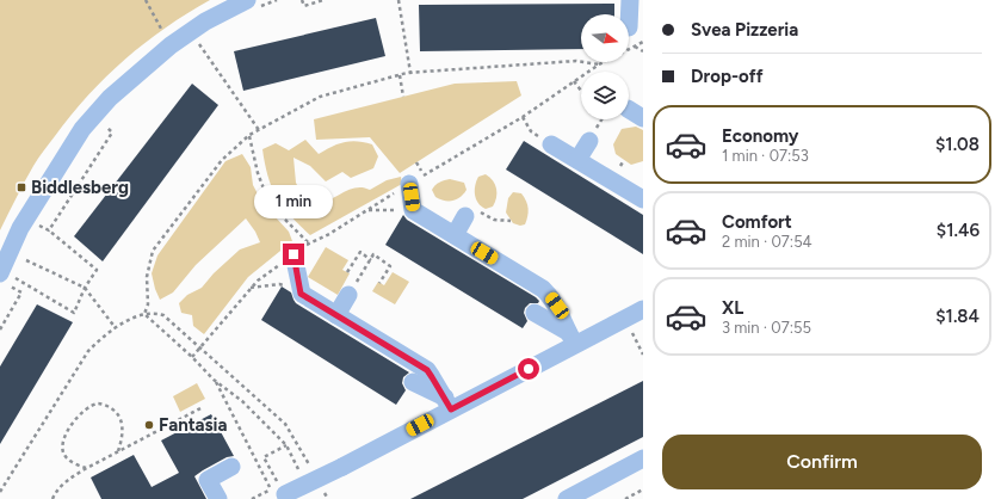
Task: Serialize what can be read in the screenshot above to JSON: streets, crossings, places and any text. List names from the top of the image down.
{
  "places": {
    "transit": ["Biddlesberg"],
    "other": ["Fantasia"]
  },
  "north": "right",
  "page": {
    "banner": ["Svea Pizzeria", "Drop-off"],
    "list": [
      {
        "name": "Economy",
        "note": "1 min · 07:53",
        "value": "$1.08"
      },
      {
        "name": "Comfort",
        "note": "2 min · 07:54",
        "value": "$1.46"
      },
      {
        "name": "XL",
        "note": "3 min · 07:55",
        "value": "$1.84"
      }
    ],
    "bubble": "1 min",
    "buttons": "Confirm"
  }
}
